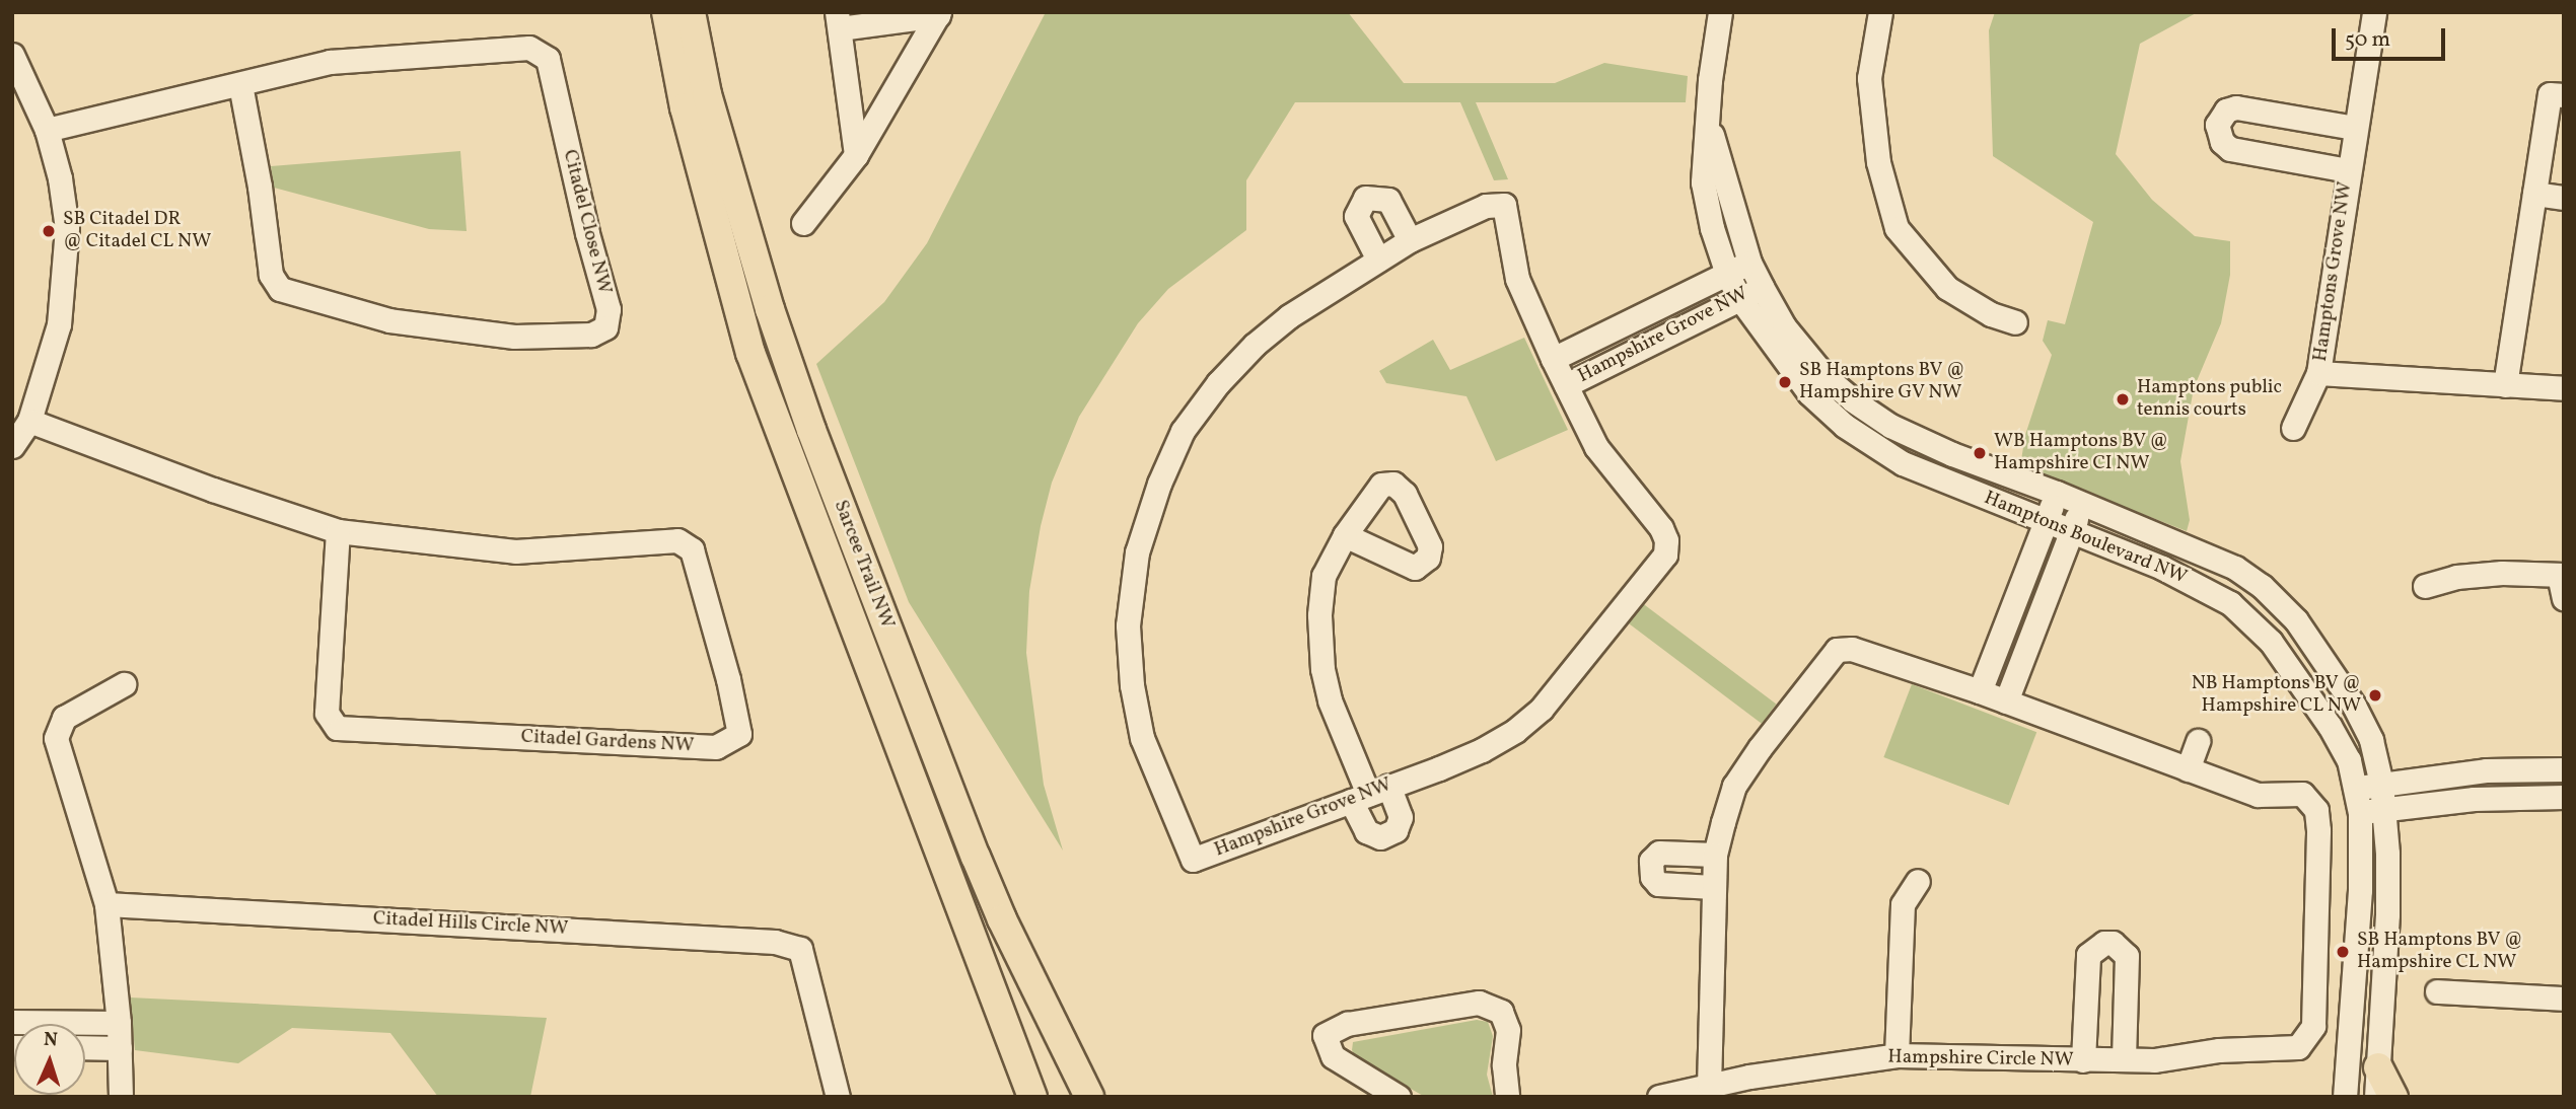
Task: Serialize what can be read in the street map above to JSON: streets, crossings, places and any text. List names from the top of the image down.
{
  "streets": {
    "main road": ["Sarcee Trail NW"],
    "street": [
      "Citadel Close NW",
      "Hamptons Grove NW",
      "Hampshire Grove NW",
      "Hamptons Boulevard NW",
      "Citadel Gardens NW",
      "Citadel Hills Circle NW",
      "Hampshire Circle NW"
    ]
  },
  "crossings": [
    ["Hampshire Grove NW", "Hamptons Boulevard NW"]
  ],
  "places": [
    "SB Citadel DR @ Citadel CL NW",
    "SB Hamptons BV @ Hampshire GV NW",
    "Hamptons public tennis courts",
    "WB Hamptons BV @ Hampshire CI NW",
    "NB Hamptons BV @ Hampshire CL NW",
    "SB Hamptons BV @ Hampshire CL NW"
  ],
  "scale_bar": "50 m",
  "north": "top"
}
